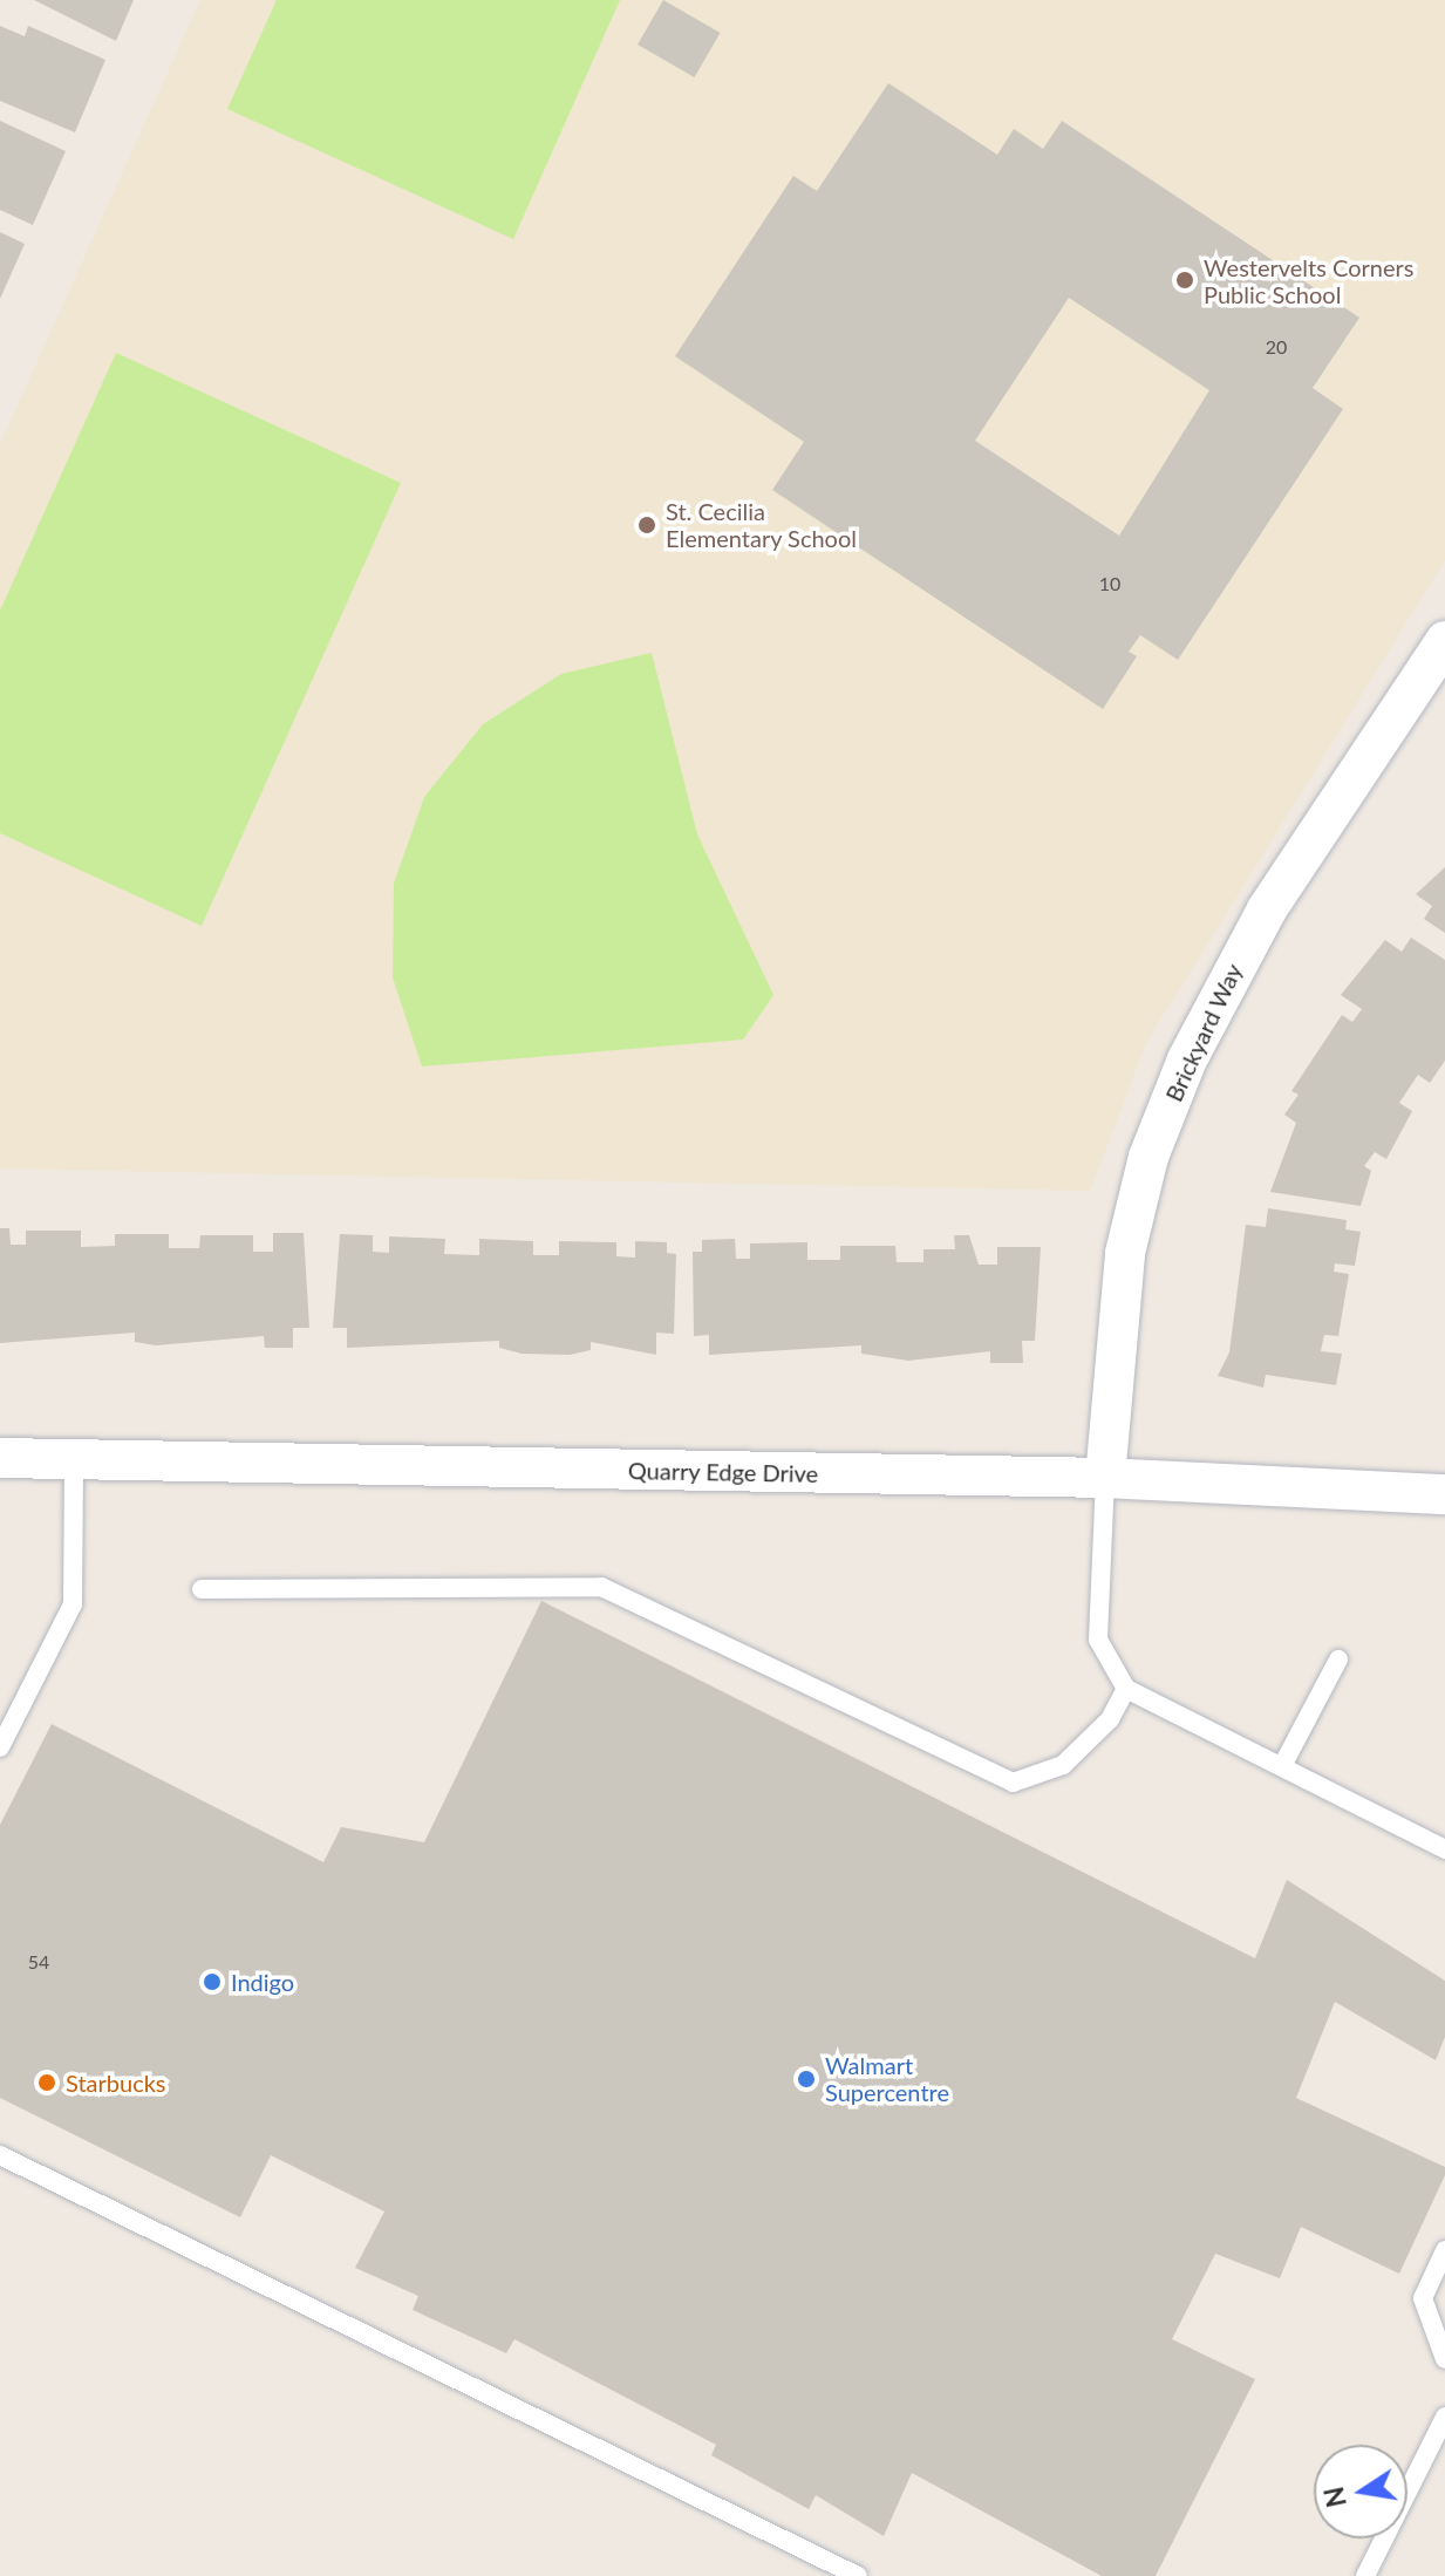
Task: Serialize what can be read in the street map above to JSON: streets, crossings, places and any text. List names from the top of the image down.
{
  "streets": {
    "street": ["Brickyard Way", "Quarry Edge Drive"]
  },
  "crossings": [
    ["Brickyard Way", "Quarry Edge Drive"]
  ],
  "places": [
    "Westervelts Corners Public School",
    "St. Cecilia Elementary School",
    "Indigo",
    "Walmart Supercentre",
    "Starbucks"
  ],
  "house_numbers": ["20", "10", "54"],
  "north": "left"
}
